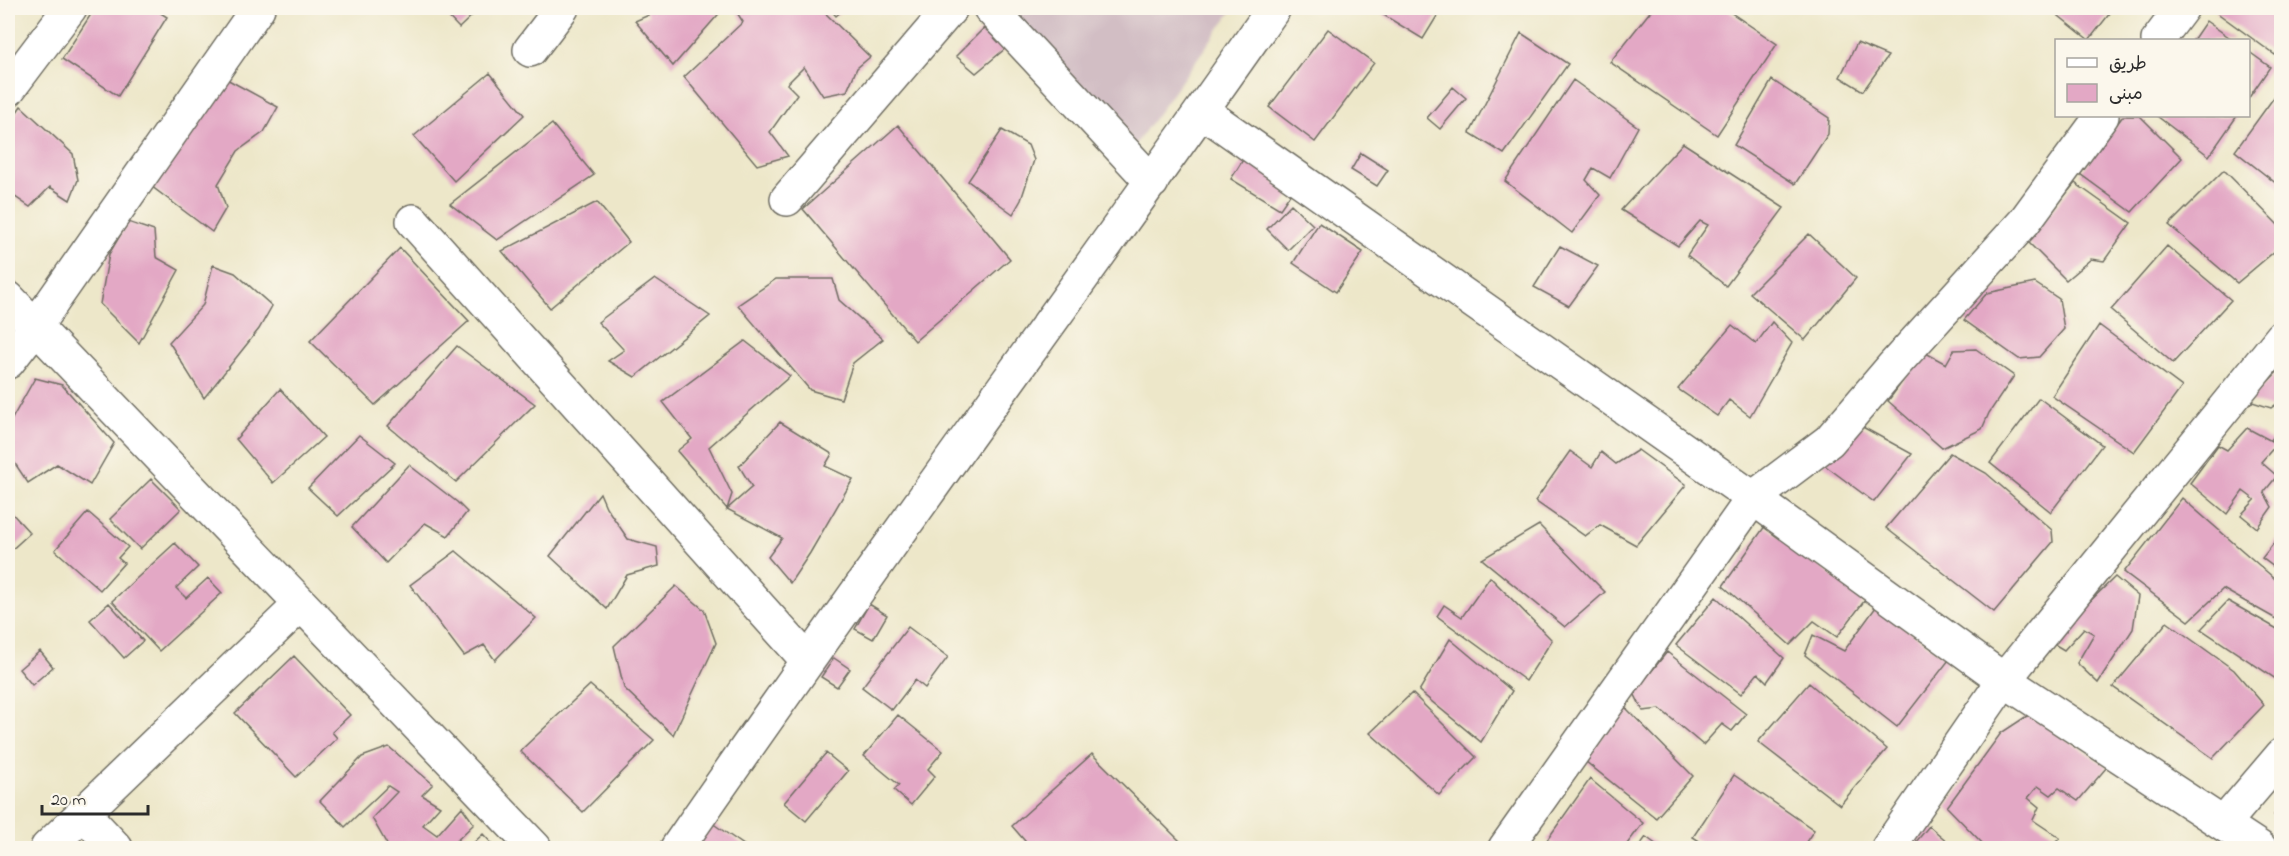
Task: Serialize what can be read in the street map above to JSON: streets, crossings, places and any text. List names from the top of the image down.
{
  "legend": ["طريق", "مبنى"],
  "scale_bar": "20 m"
}
